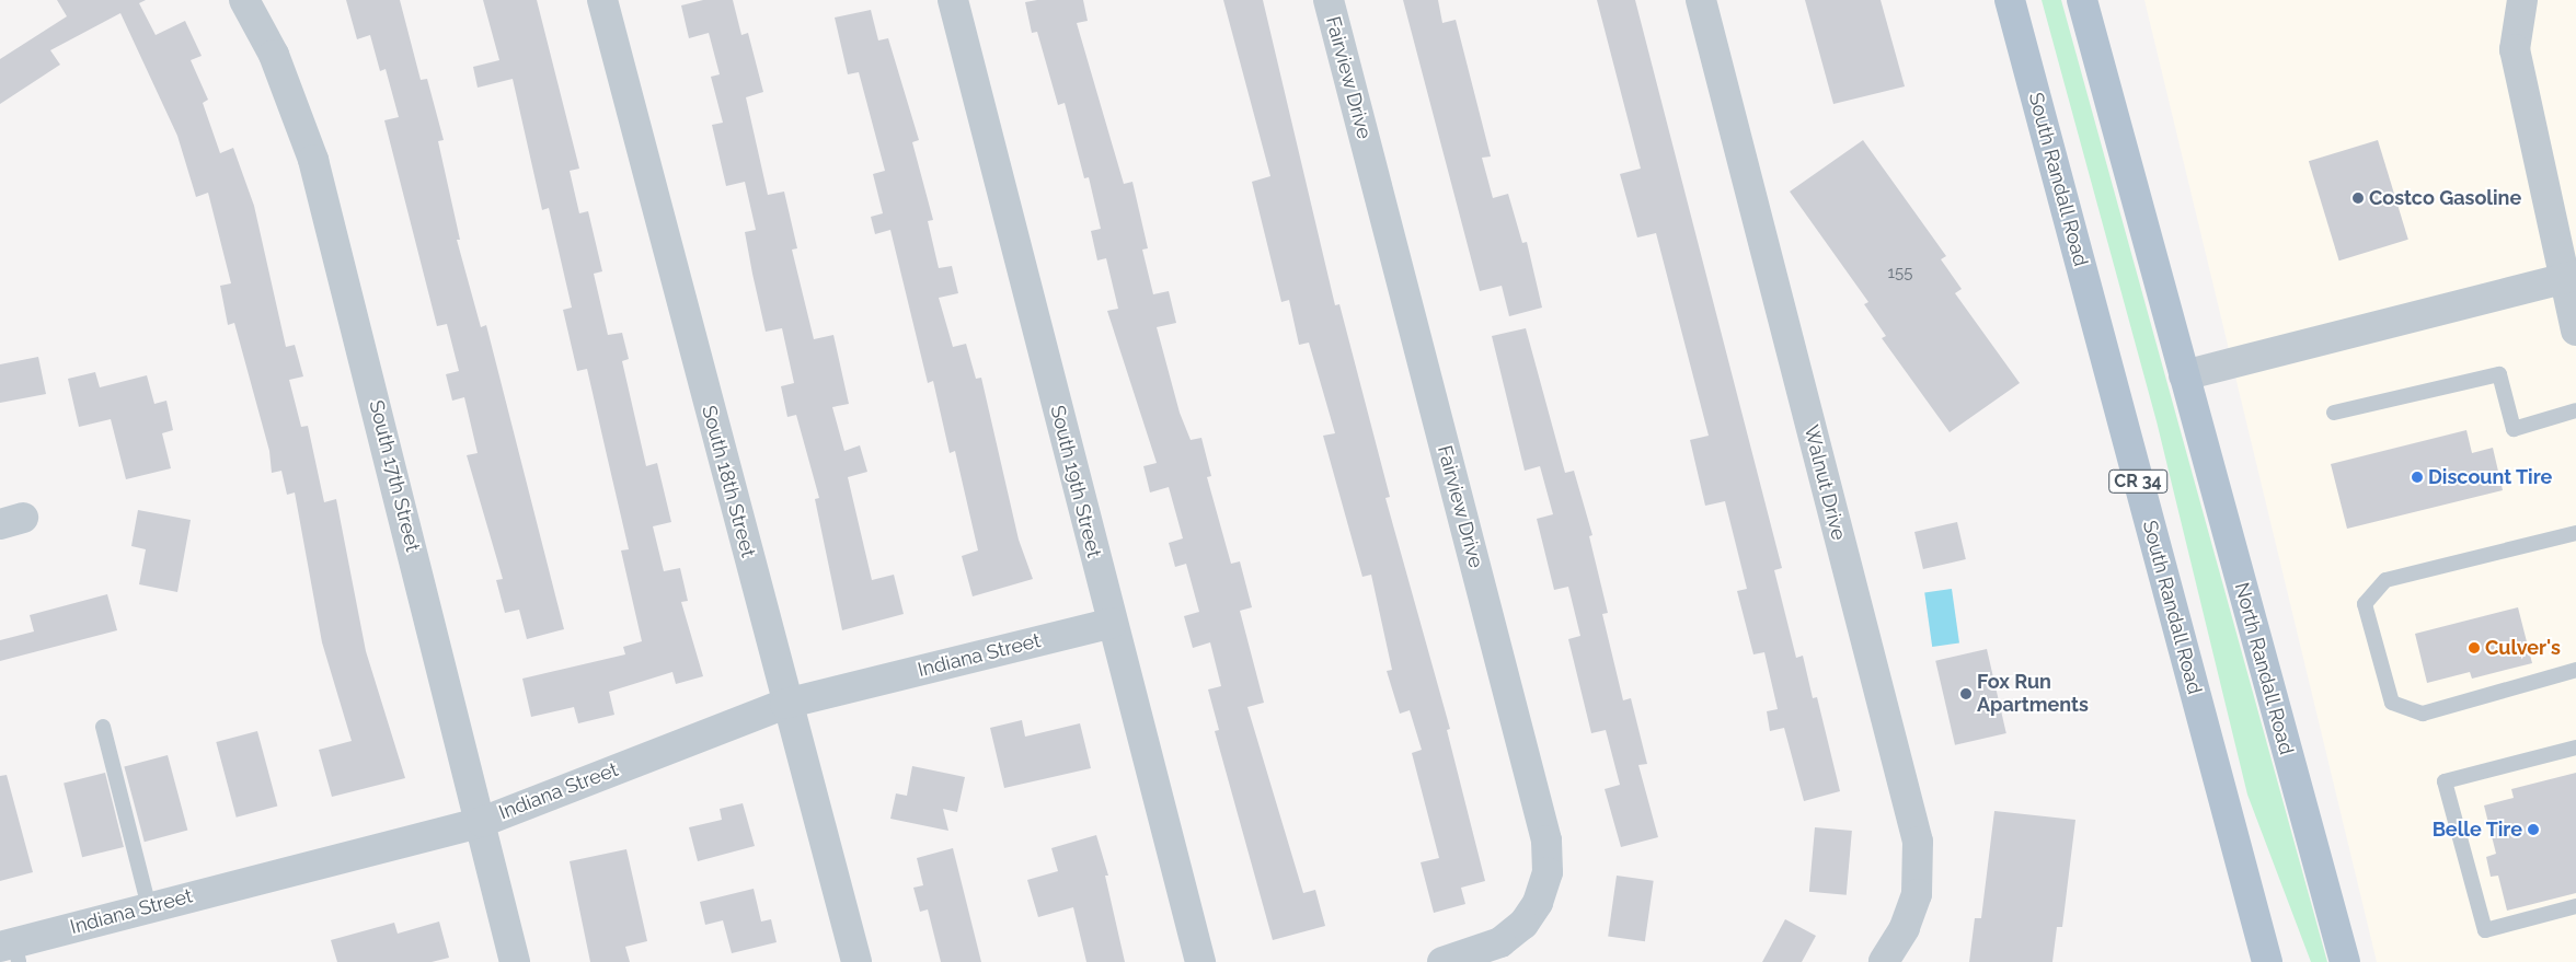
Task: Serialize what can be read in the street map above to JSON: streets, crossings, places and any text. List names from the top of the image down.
{
  "streets": {
    "main road": ["South Randall Road", "CR 34", "North Randall Road"],
    "street": [
      "Fairview Drive",
      "South 17th Street",
      "South 18th Street",
      "South 19th Street",
      "Walnut Drive",
      "Indiana Street"
    ]
  },
  "crossings": [
    ["South 17th Street", "Indiana Street"],
    ["South 18th Street", "Indiana Street"],
    ["South 19th Street", "Indiana Street"]
  ],
  "places": [
    "Costco Gasoline",
    "Discount Tire",
    "Culver's",
    "Fox Run Apartments",
    "Belle Tire"
  ],
  "house_numbers": ["155"]
}
